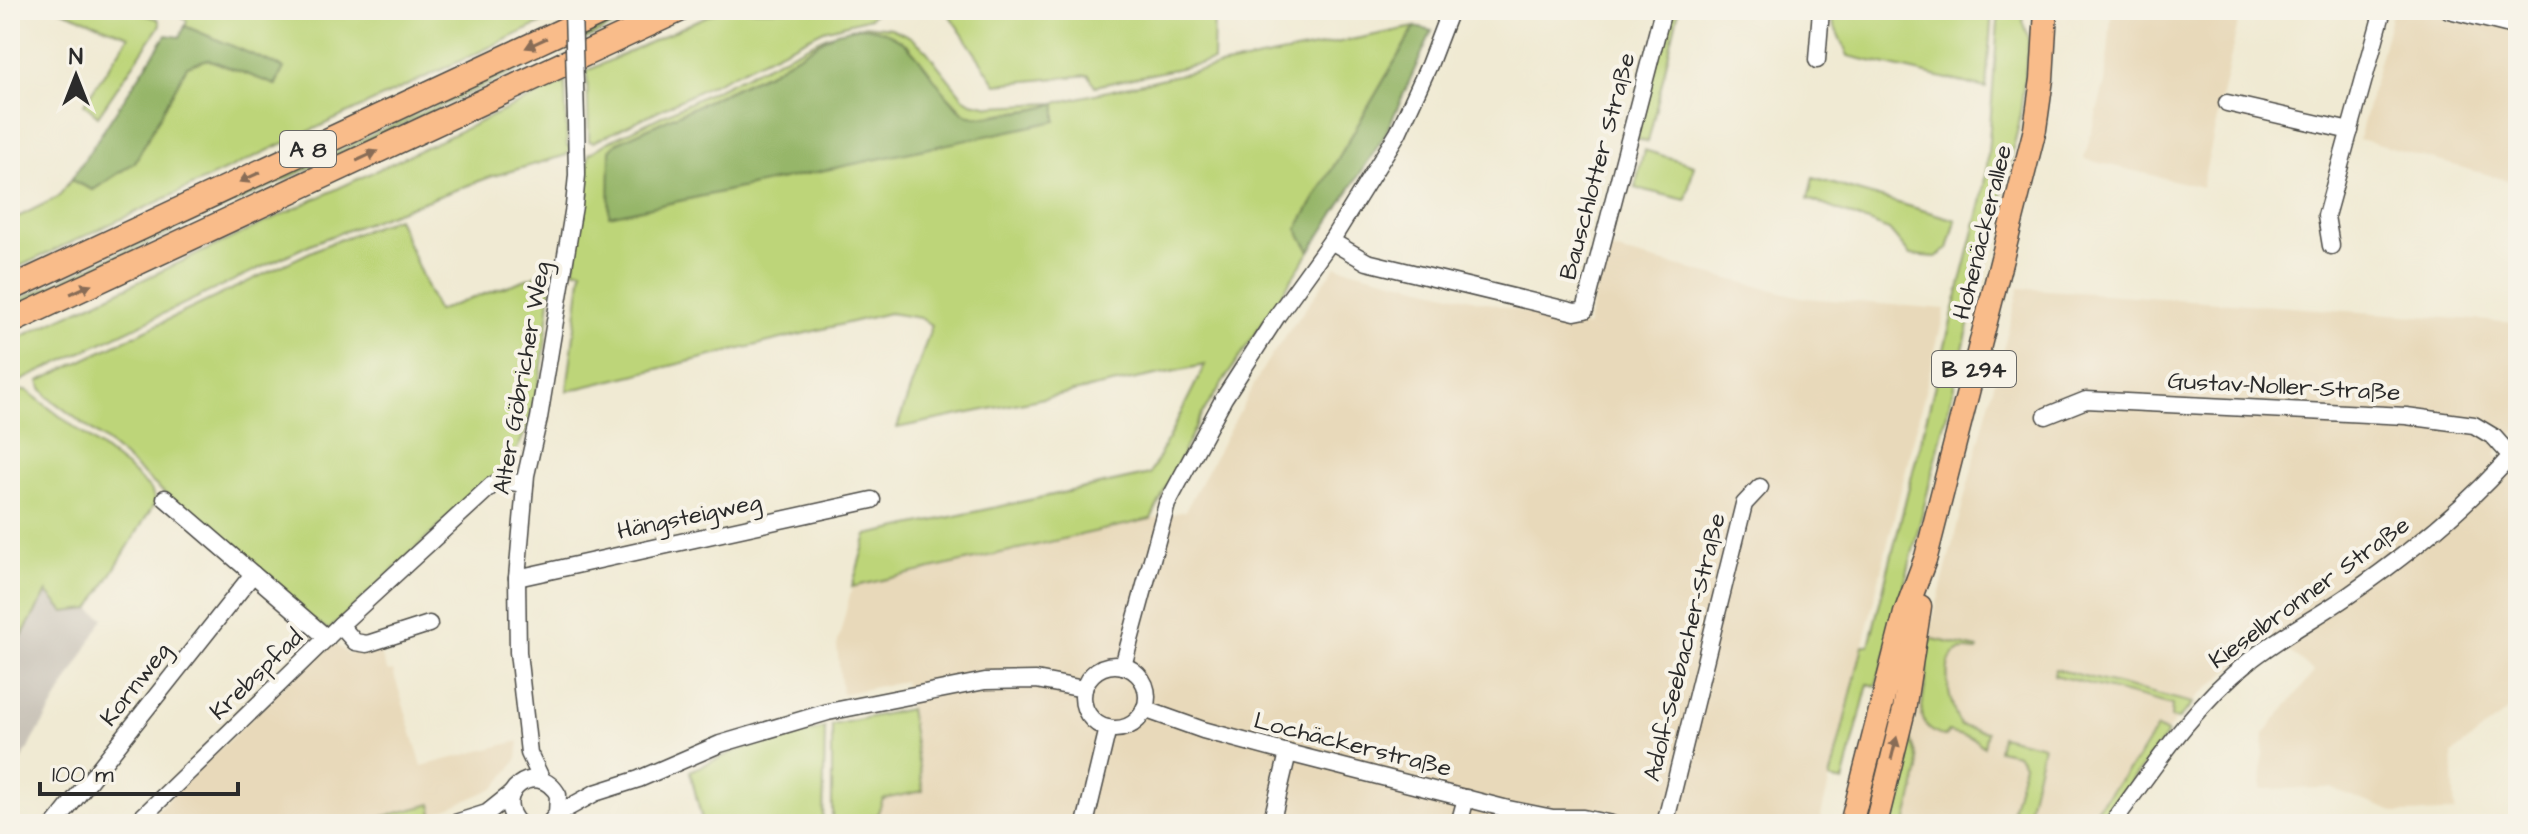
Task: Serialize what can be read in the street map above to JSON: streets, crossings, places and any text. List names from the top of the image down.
{
  "streets": {
    "highway": ["A 8"],
    "main road": ["Hohenäckerallee", "B 294"],
    "street": [
      "Bauschlotter Straße",
      "Alter Göbricher Weg",
      "Gustav-Noller-Straße",
      "Hängsteigweg",
      "Kieselbronner Straße",
      "Adolf-Seebacher-Straße",
      "Krebspfad",
      "Kornweg",
      "Lochäckerstraße"
    ]
  },
  "crossings": [
    ["Alter Göbricher Weg", "Hängsteigweg"],
    ["Alter Göbricher Weg", "Krebspfad"],
    ["Gustav-Noller-Straße", "Kieselbronner Straße"]
  ],
  "scale_bar": "100 m",
  "north": "top"
}
